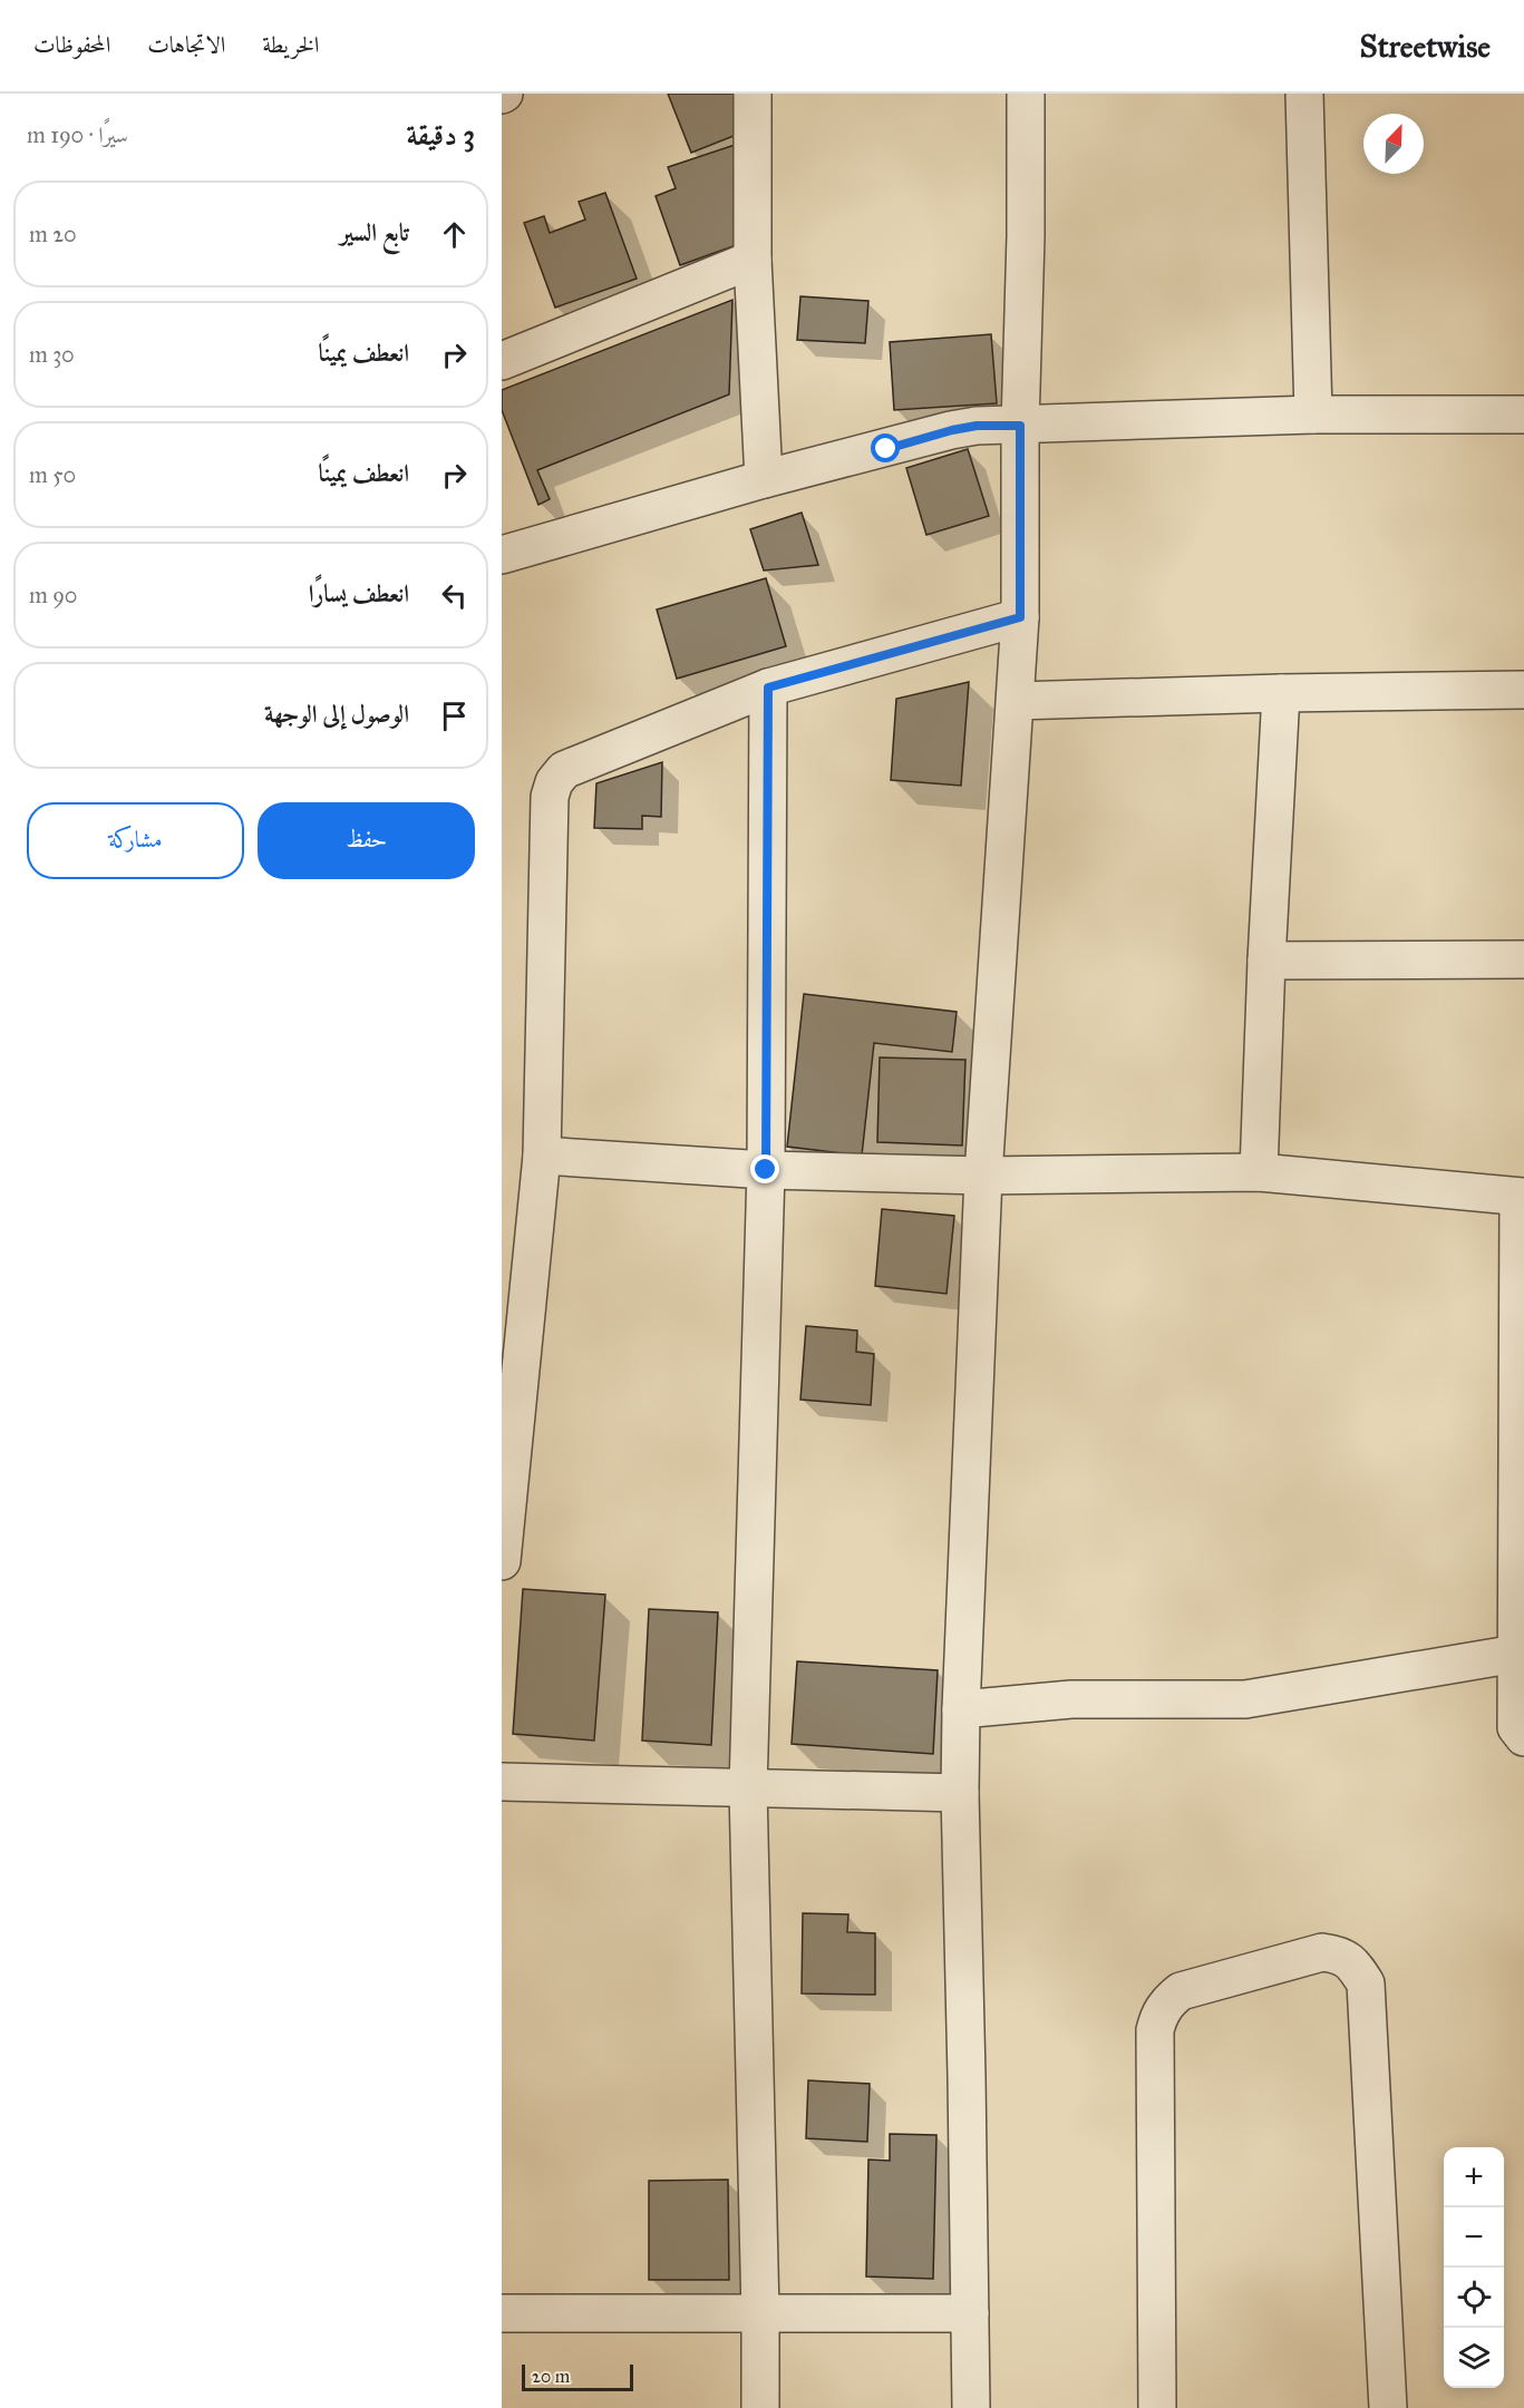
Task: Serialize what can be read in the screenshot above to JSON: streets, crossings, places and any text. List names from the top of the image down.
{
  "scale_bar": "20 m",
  "north": "top right",
  "page": {
    "header": "Streetwise",
    "nav": ["الخريطة", "الاتجاهات", "المحفوظات"],
    "heading": ["3 دقيقة", "سيرًا · 190 m"],
    "list": [
      ["تابع السير", "20 m"],
      ["انعطف يمينًا", "30 m"],
      ["انعطف يمينًا", "50 m"],
      ["انعطف يسارًا", "90 m"],
      "الوصول إلى الوجهة"
    ],
    "buttons": ["حفظ", "مشاركة"],
    "map_buttons": ["+", "−"],
    "scale": "20 m"
  }
}
